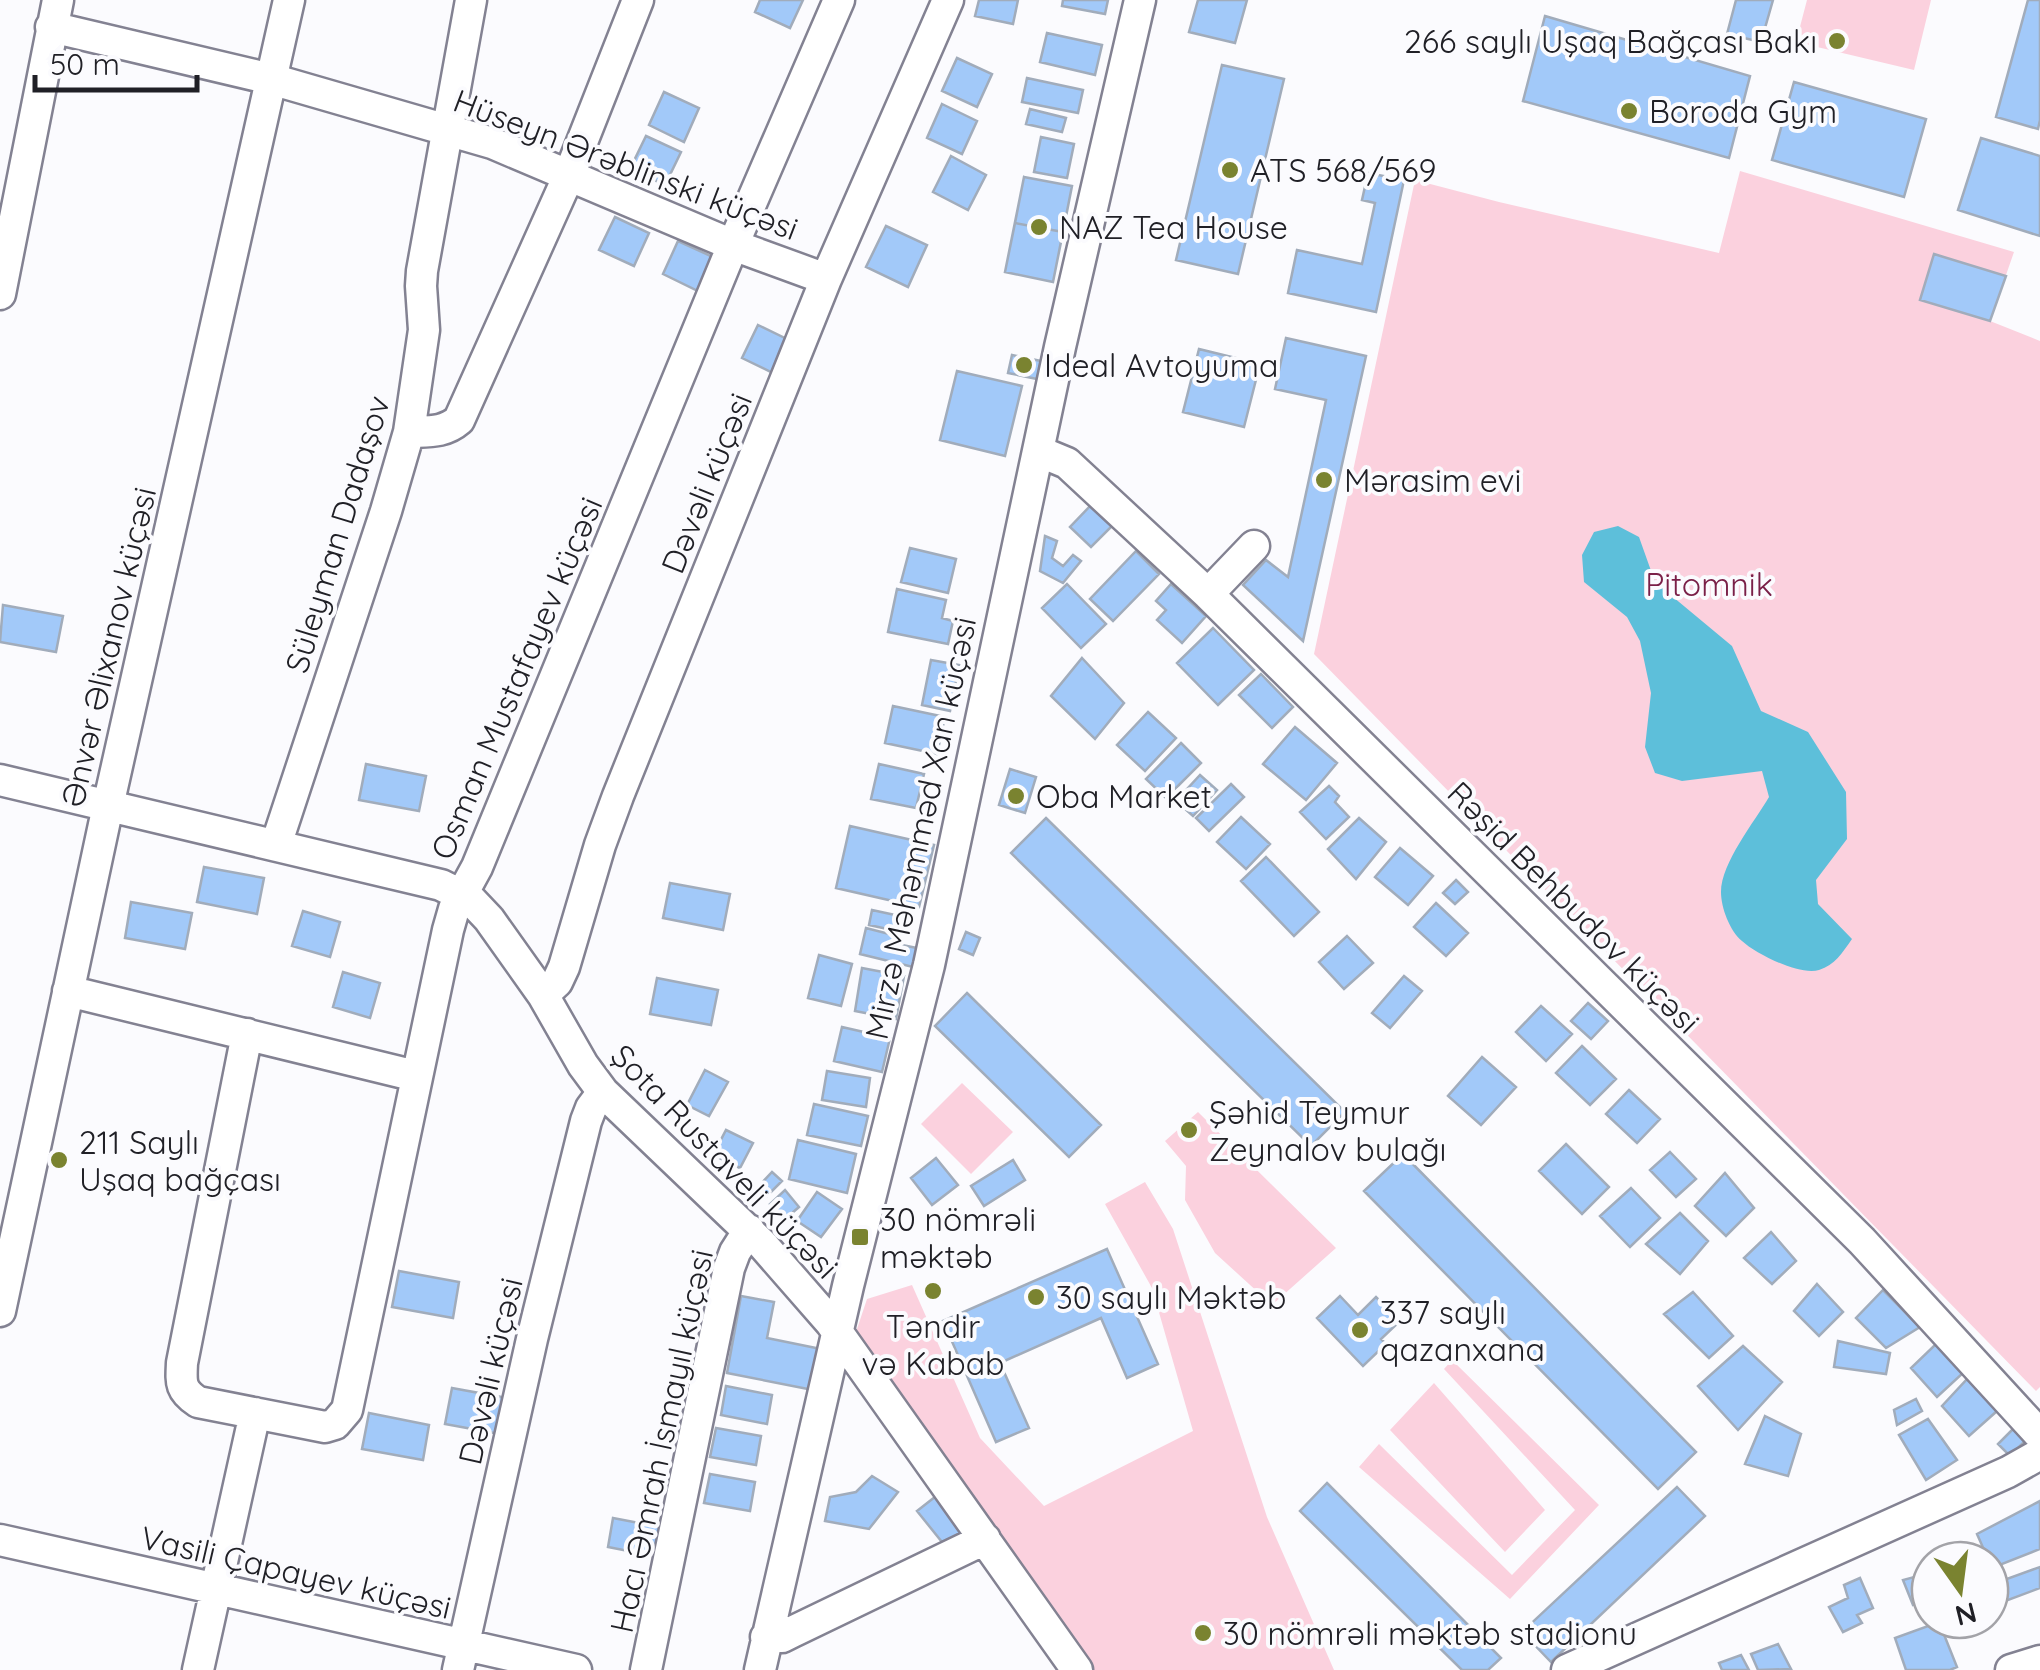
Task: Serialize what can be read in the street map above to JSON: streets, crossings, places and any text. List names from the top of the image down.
{
  "streets": {
    "street": [
      "Hüseyn Ərəblinski küçəsi",
      "Dəvəli küçəsi",
      "Süleyman Dadaşov",
      "Ənvər Əlixanov küçəsi",
      "Osman Mustafayev küçəsi",
      "Mirzə Məhəmməd Xan küçəsi",
      "Rəşid Behbudov küçəsi",
      "Şota Rustaveli küçəsi",
      "Hacı Əmrah İsmayıl küçəsi",
      "Vasili Çapayev küçəsi"
    ]
  },
  "crossings": [
    ["Hüseyn Ərəblinski küçəsi", "Dəvəli küçəsi"],
    ["Hüseyn Ərəblinski küçəsi", "Süleyman Dadaşov"],
    ["Hüseyn Ərəblinski küçəsi", "Ənvər Əlixanov küçəsi"],
    ["Hüseyn Ərəblinski küçəsi", "Osman Mustafayev küçəsi"],
    ["Dəvəli küçəsi", "Şota Rustaveli küçəsi"],
    ["Dəvəli küçəsi", "Vasili Çapayev küçəsi"],
    ["Süleyman Dadaşov", "Şota Rustaveli küçəsi"],
    ["Ənvər Əlixanov küçəsi", "Şota Rustaveli küçəsi"],
    ["Osman Mustafayev küçəsi", "Şota Rustaveli küçəsi"],
    ["Mirzə Məhəmməd Xan küçəsi", "Rəşid Behbudov küçəsi"],
    ["Mirzə Məhəmməd Xan küçəsi", "Şota Rustaveli küçəsi"],
    ["Şota Rustaveli küçəsi", "Hacı Əmrah İsmayıl küçəsi"]
  ],
  "parks": ["Pitomnik"],
  "places": {
    "other": [
      "266 saylı Uşaq Bağçası Bakı",
      "Boroda Gym",
      "ATS 568/569",
      "NAZ Tea House",
      "Ideal Avtoyuma",
      "Mərasim evi",
      "Oba Market",
      "Şəhid Teymur Zeynalov bulağı",
      "211 Saylı Uşaq bağçası",
      "Təndir və Kabab",
      "30 saylı Məktəb",
      "337 saylı qazanxana",
      "30 nömrəli məktəb stadionu"
    ],
    "transit": ["30 nömrəli məktəb"]
  },
  "scale_bar": "50 m",
  "north": "bottom"
}
